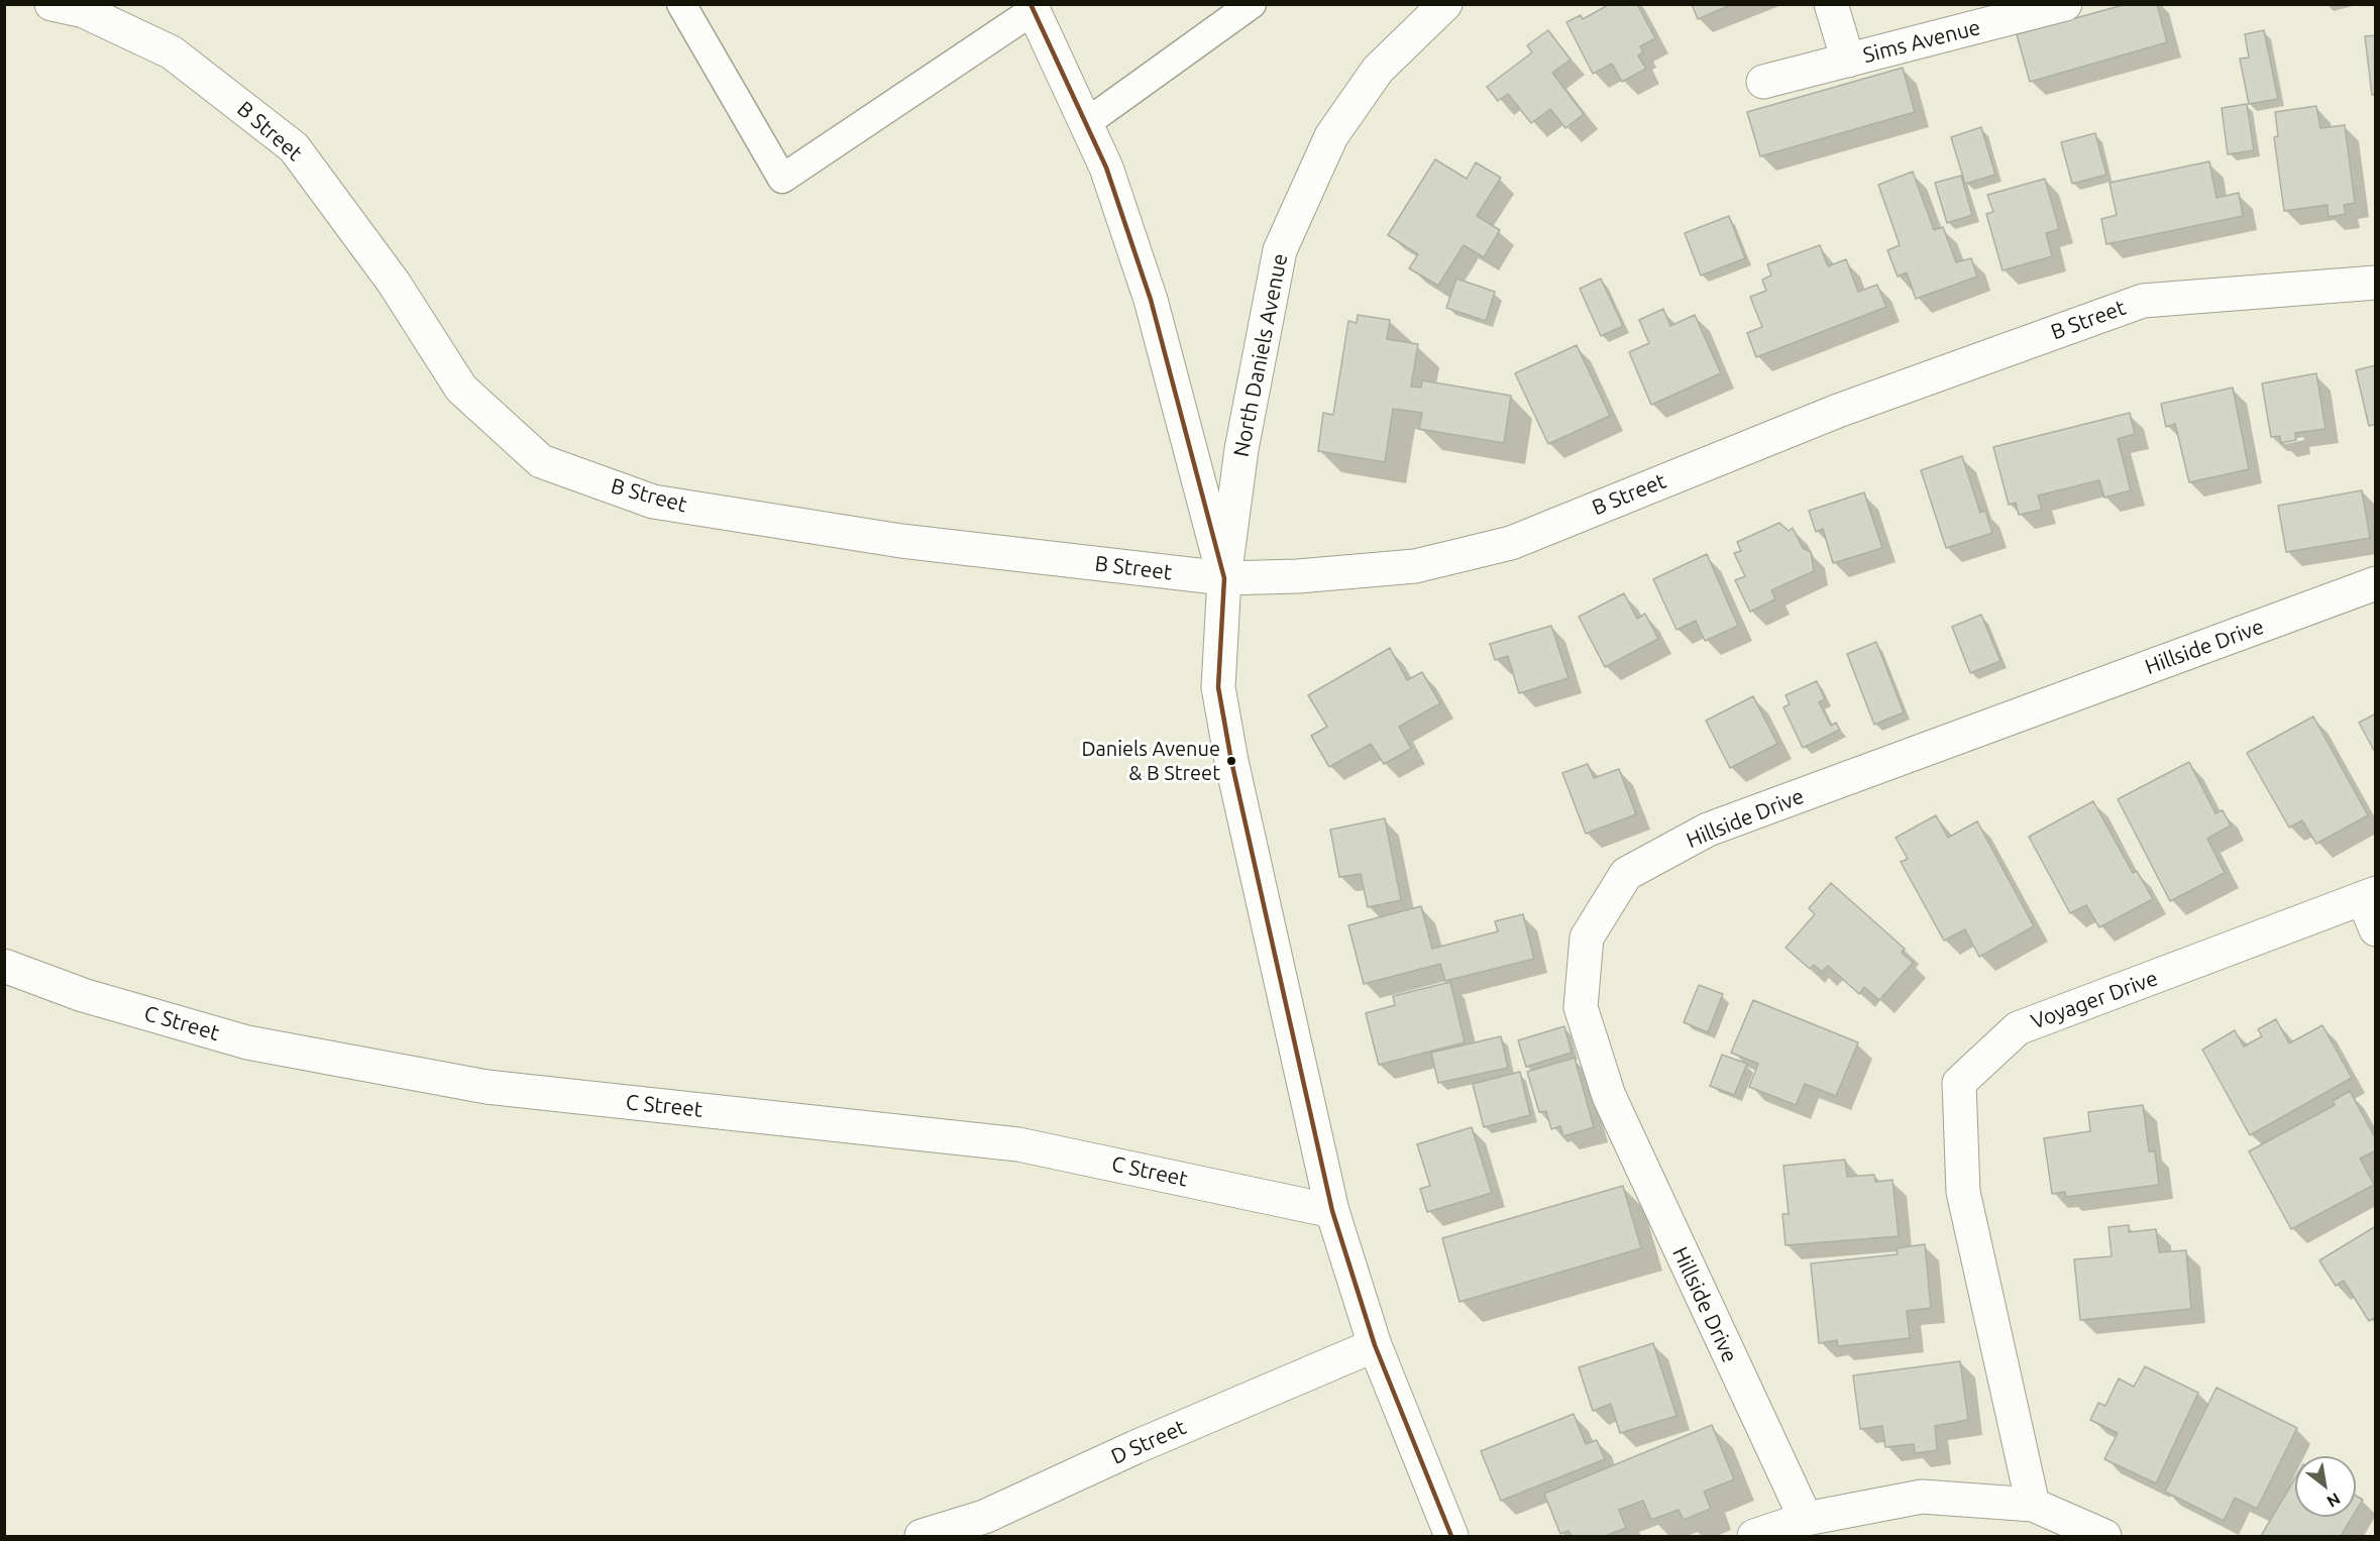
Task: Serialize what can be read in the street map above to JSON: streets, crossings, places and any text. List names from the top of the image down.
{
  "streets": {
    "street": [
      "Sims Avenue",
      "B Street",
      "North Daniels Avenue",
      "Hillside Drive",
      "Voyager Drive",
      "C Street",
      "D Street"
    ]
  },
  "crossings": [
    ["B Street", "North Daniels Avenue"]
  ],
  "places": ["Daniels Avenue & B Street"],
  "north": "bottom right"
}
